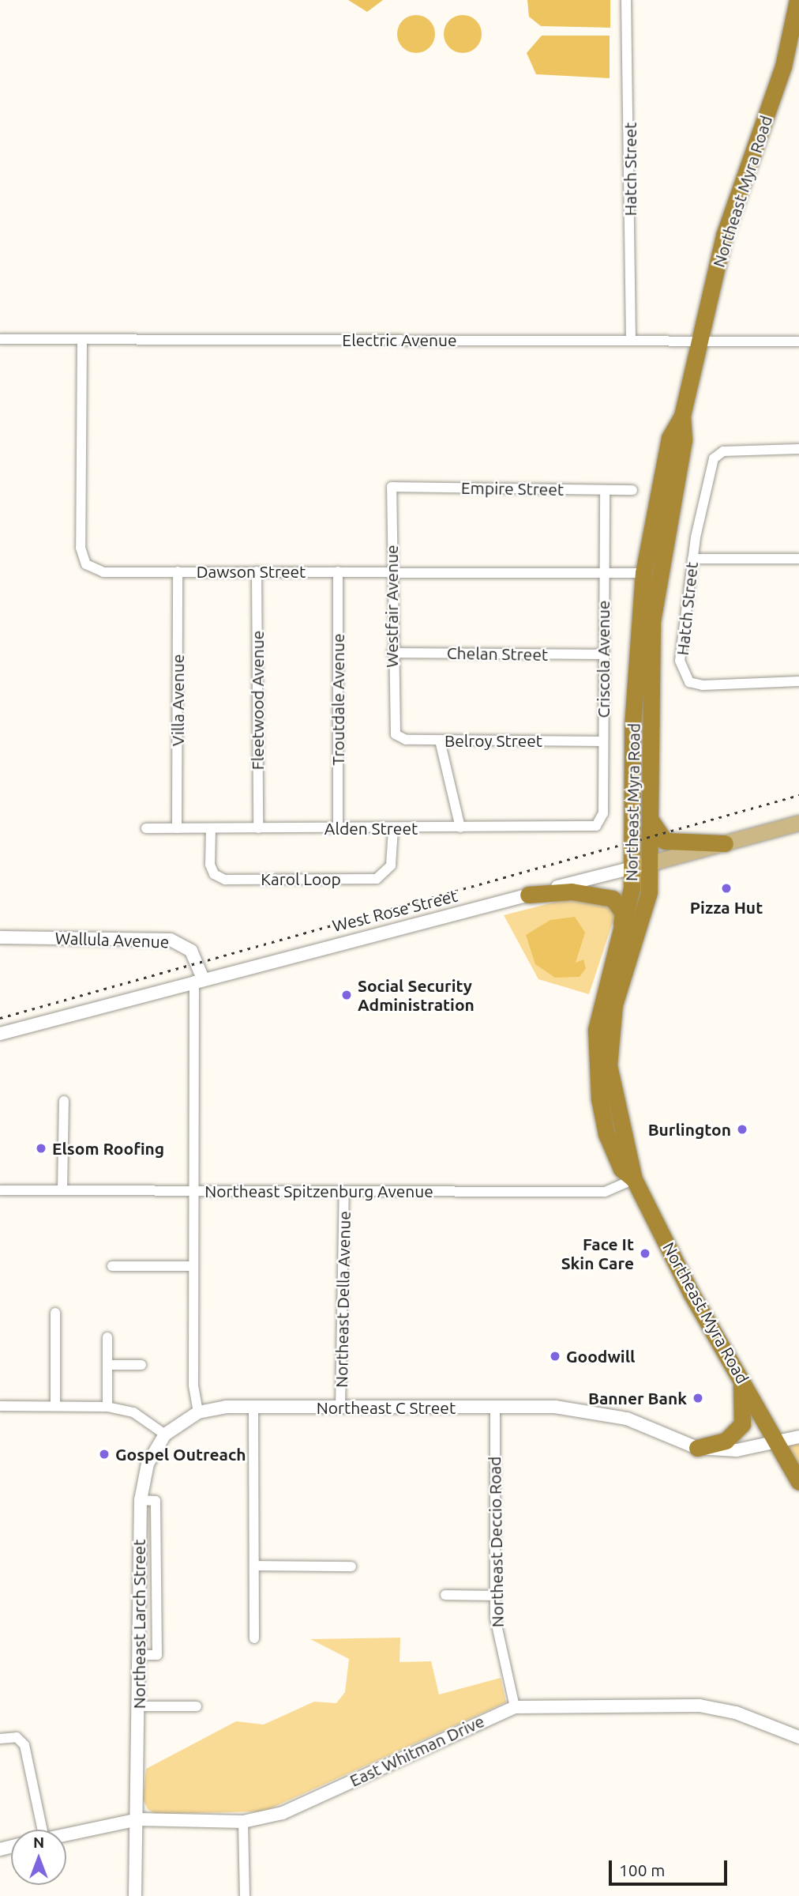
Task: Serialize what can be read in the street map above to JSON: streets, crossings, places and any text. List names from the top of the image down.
{
  "streets": {
    "highway": ["Northeast Myra Road"],
    "main road": [
      "West Rose Street",
      "Wallula Avenue",
      "Northeast C Street",
      "Northeast Larch Street",
      "East Whitman Drive"
    ],
    "street": [
      "Hatch Street",
      "Electric Avenue",
      "Empire Street",
      "Dawson Street",
      "Westfair Avenue",
      "Chelan Street",
      "Criscola Avenue",
      "Troutdale Avenue",
      "Villa Avenue",
      "Fleetwood Avenue",
      "Belroy Street",
      "Alden Street",
      "Karol Loop",
      "Northeast Spitzenburg Avenue",
      "Northeast Della Avenue",
      "Northeast Deccio Road"
    ]
  },
  "crossings": [
    ["Hatch Street", "Electric Avenue"],
    ["Northeast Myra Road", "Electric Avenue"],
    ["Northeast Myra Road", "Dawson Street"],
    ["Northeast Myra Road", "West Rose Street"],
    ["Northeast Myra Road", "Northeast Spitzenburg Avenue"],
    ["Northeast Myra Road", "Northeast C Street"],
    ["Electric Avenue", "Dawson Street"],
    ["Empire Street", "Westfair Avenue"],
    ["Empire Street", "Criscola Avenue"],
    ["Dawson Street", "Westfair Avenue"],
    ["Dawson Street", "Criscola Avenue"],
    ["Dawson Street", "Troutdale Avenue"],
    ["Dawson Street", "Villa Avenue"],
    ["Dawson Street", "Fleetwood Avenue"],
    ["Westfair Avenue", "Chelan Street"],
    ["Westfair Avenue", "Belroy Street"],
    ["Chelan Street", "Criscola Avenue"],
    ["Criscola Avenue", "Belroy Street"],
    ["Criscola Avenue", "Alden Street"],
    ["Troutdale Avenue", "Alden Street"],
    ["Villa Avenue", "Alden Street"],
    ["Fleetwood Avenue", "Alden Street"],
    ["Alden Street", "Karol Loop"],
    ["West Rose Street", "Wallula Avenue"],
    ["Northeast Spitzenburg Avenue", "Northeast Della Avenue"],
    ["Northeast Della Avenue", "Northeast C Street"],
    ["Northeast C Street", "Northeast Deccio Road"],
    ["Northeast C Street", "Northeast Larch Street"],
    ["Northeast Deccio Road", "East Whitman Drive"],
    ["Northeast Larch Street", "East Whitman Drive"]
  ],
  "places": [
    "Pizza Hut",
    "Social Security Administration",
    "Burlington",
    "Elsom Roofing",
    "Face It Skin Care",
    "Goodwill",
    "Banner Bank",
    "Gospel Outreach"
  ],
  "scale_bar": "100 m",
  "north": "top"
}
